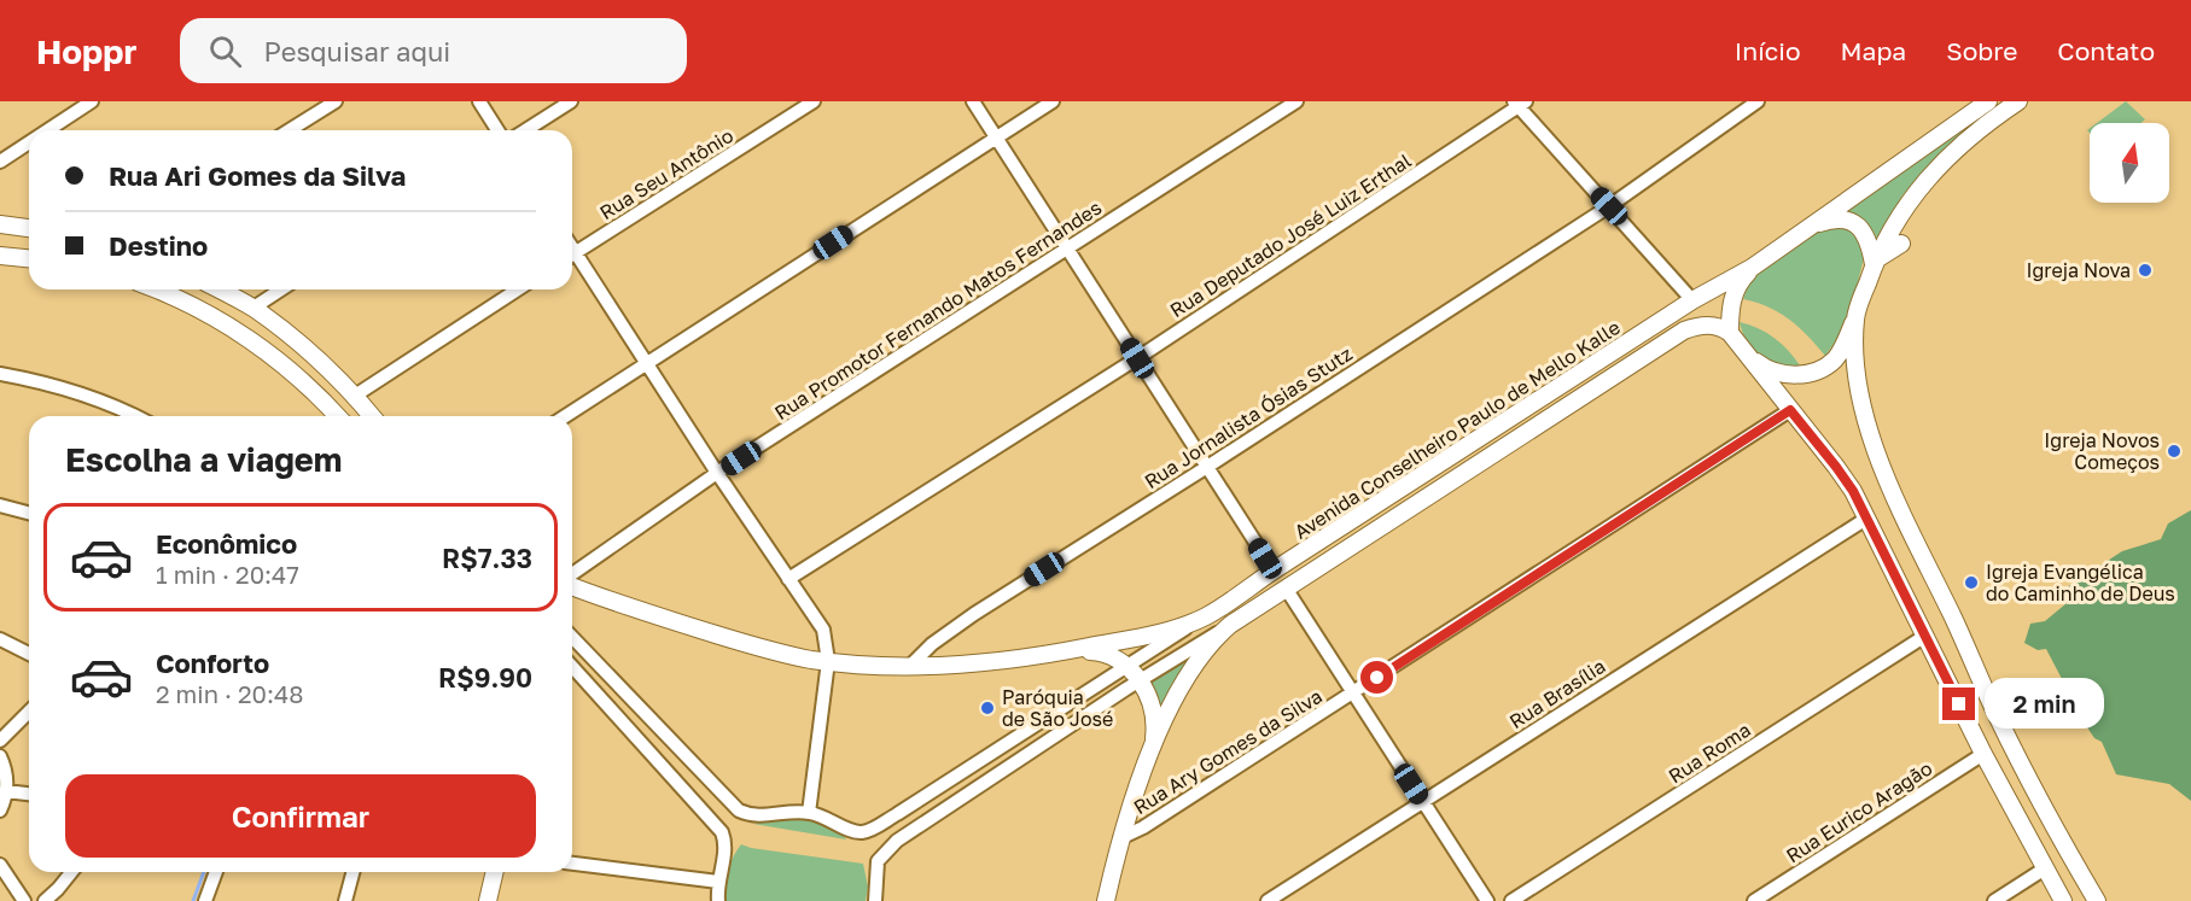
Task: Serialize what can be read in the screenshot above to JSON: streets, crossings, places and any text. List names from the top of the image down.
{
  "streets": {
    "main road": ["Avenida Conselheiro Paulo de Mello Kalle"],
    "street": [
      "Rua Seu Antônio",
      "Rua Deputado José Luiz Erthal",
      "Rua Promotor Fernando Matos Fernandes",
      "Rua Jornalista Ósias Stutz",
      "Rua Brasília",
      "Rua Ary Gomes da Silva",
      "Rua Roma",
      "Rua Eurico Aragão"
    ]
  },
  "places": [
    "Igreja Nova",
    "Igreja Novos Começos",
    "Igreja Evangélica do Caminho de Deus",
    "Paróquia de São José"
  ],
  "north": "top",
  "page": {
    "header": "Hoppr",
    "search": "Pesquisar aqui",
    "nav": [
      "Início",
      "Mapa",
      "Sobre",
      "Contato"
    ],
    "banner": ["Rua Ari Gomes da Silva", "Destino"],
    "heading": "Escolha a viagem",
    "list": [
      {
        "name": "Econômico",
        "note": "1 min · 20:47",
        "value": "R$7.33"
      },
      {
        "name": "Conforto",
        "note": "2 min · 20:48",
        "value": "R$9.90"
      }
    ],
    "bubble": "2 min",
    "buttons": "Confirmar"
  }
}
